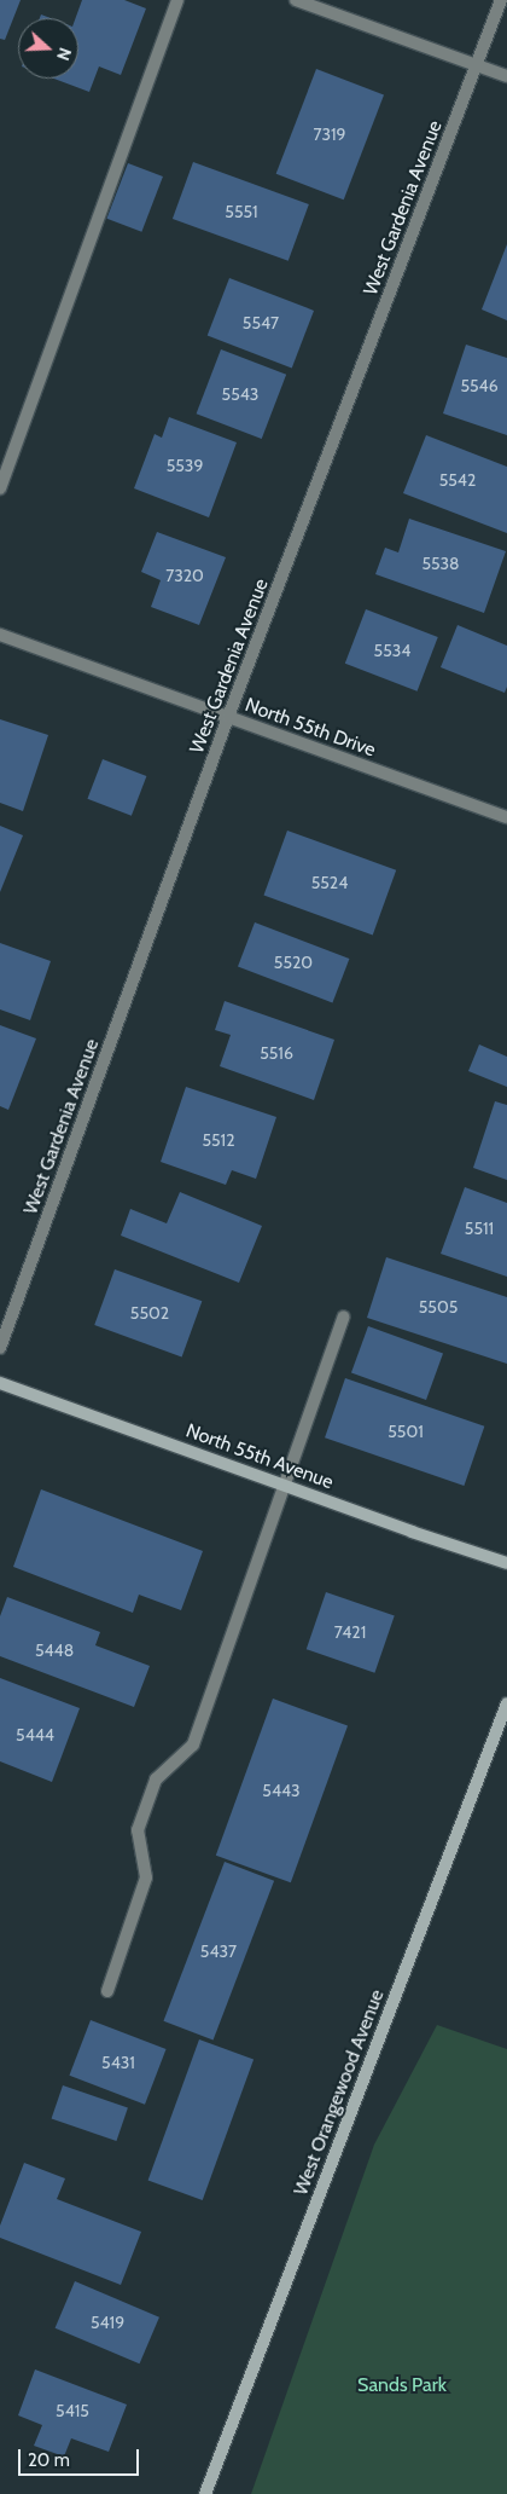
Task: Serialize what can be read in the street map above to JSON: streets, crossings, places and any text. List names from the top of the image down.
{
  "streets": {
    "street": [
      "West Gardenia Avenue",
      "North 55th Drive",
      "North 55th Avenue",
      "West Orangewood Avenue"
    ]
  },
  "crossings": [
    ["West Gardenia Avenue", "North 55th Drive"]
  ],
  "parks": ["Sands Park"],
  "house_numbers": [
    "7319",
    "5551",
    "5547",
    "5546",
    "5543",
    "5539",
    "5542",
    "5538",
    "7320",
    "5534",
    "5524",
    "5520",
    "5516",
    "5512",
    "5511",
    "5505",
    "5502",
    "5501",
    "7421",
    "5448",
    "5444",
    "5443",
    "5437",
    "5431",
    "5419",
    "5415"
  ],
  "scale_bar": "20 m",
  "north": "right"
}
